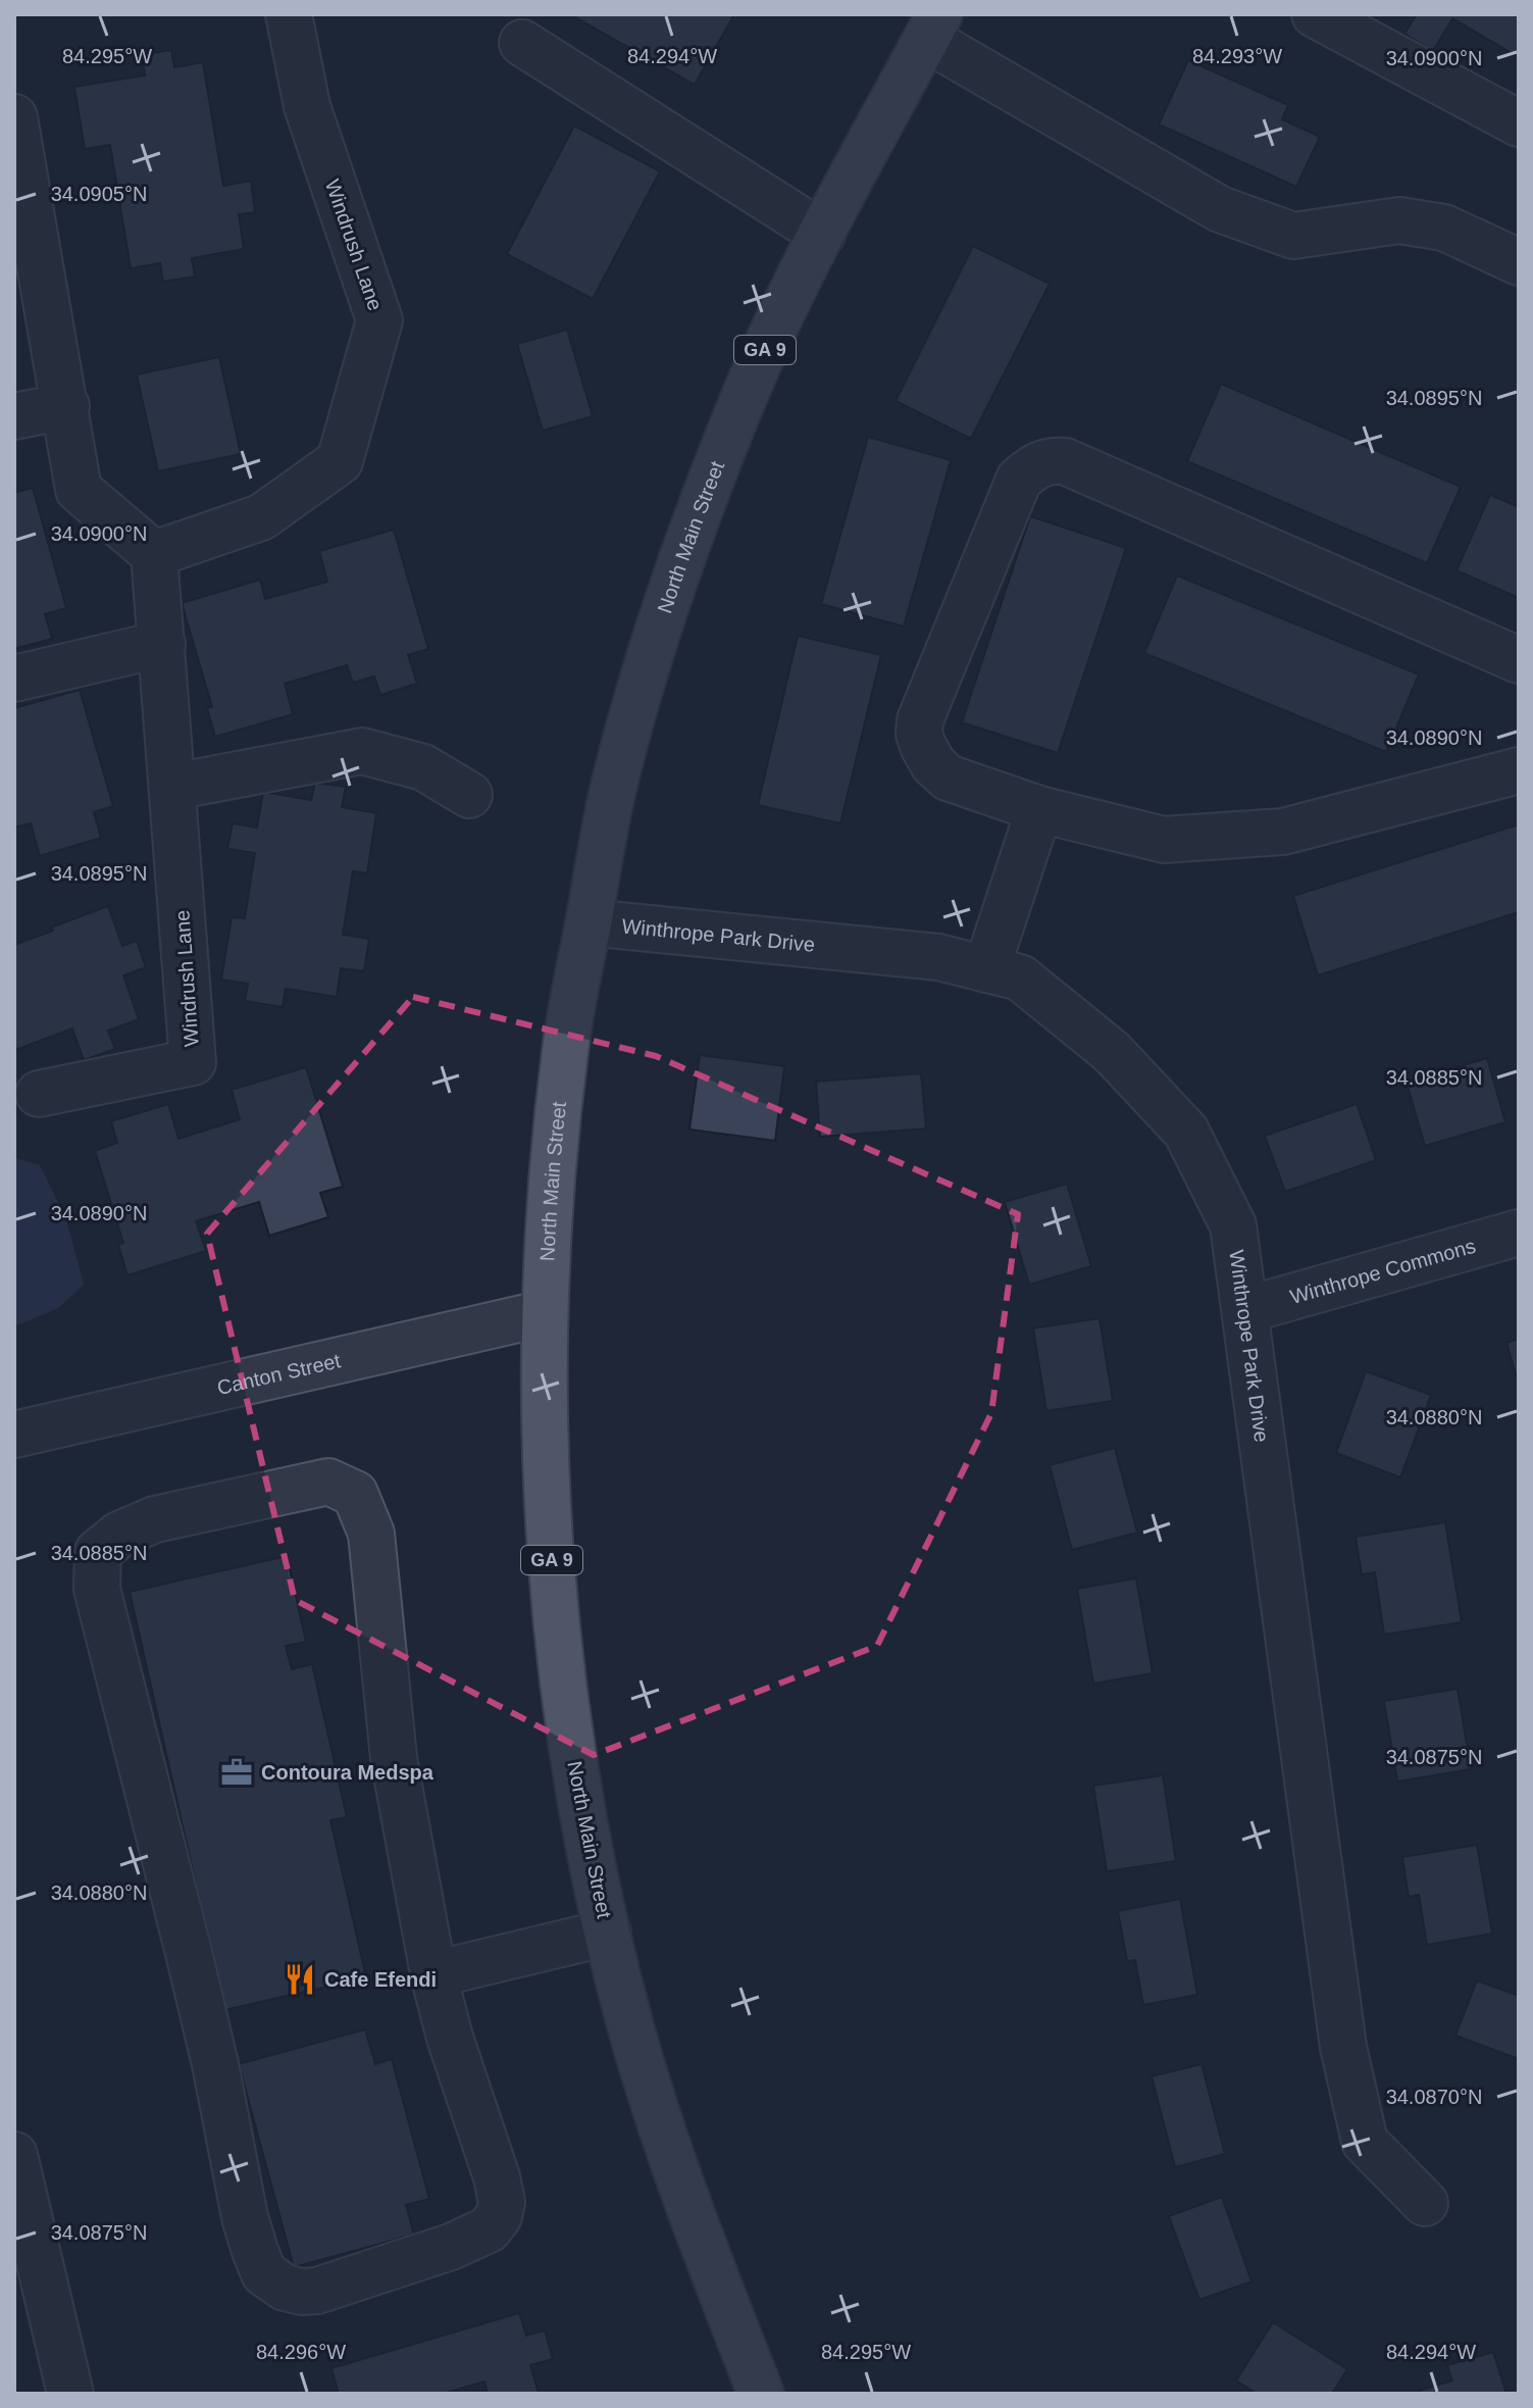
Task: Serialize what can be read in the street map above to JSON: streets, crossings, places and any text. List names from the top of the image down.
{
  "streets": {
    "main road": ["GA 9", "North Main Street"],
    "street": [
      "Windrush Lane",
      "Winthrope Park Drive",
      "Winthrope Commons",
      "Canton Street"
    ]
  },
  "crossings": [
    ["North Main Street", "Winthrope Park Drive"],
    ["North Main Street", "Canton Street"],
    ["Winthrope Park Drive", "Winthrope Commons"]
  ],
  "places": {
    "office": ["Contoura Medspa"],
    "restaurant": ["Cafe Efendi"]
  },
  "coordinates": [
    "84.295°W",
    "84.294°W",
    "84.293°W",
    "34.0900°N",
    "34.0905°N",
    "34.0895°N",
    "34.0890°N",
    "34.0885°N",
    "34.0880°N",
    "34.0875°N",
    "34.0870°N",
    "84.296°W"
  ]
}
